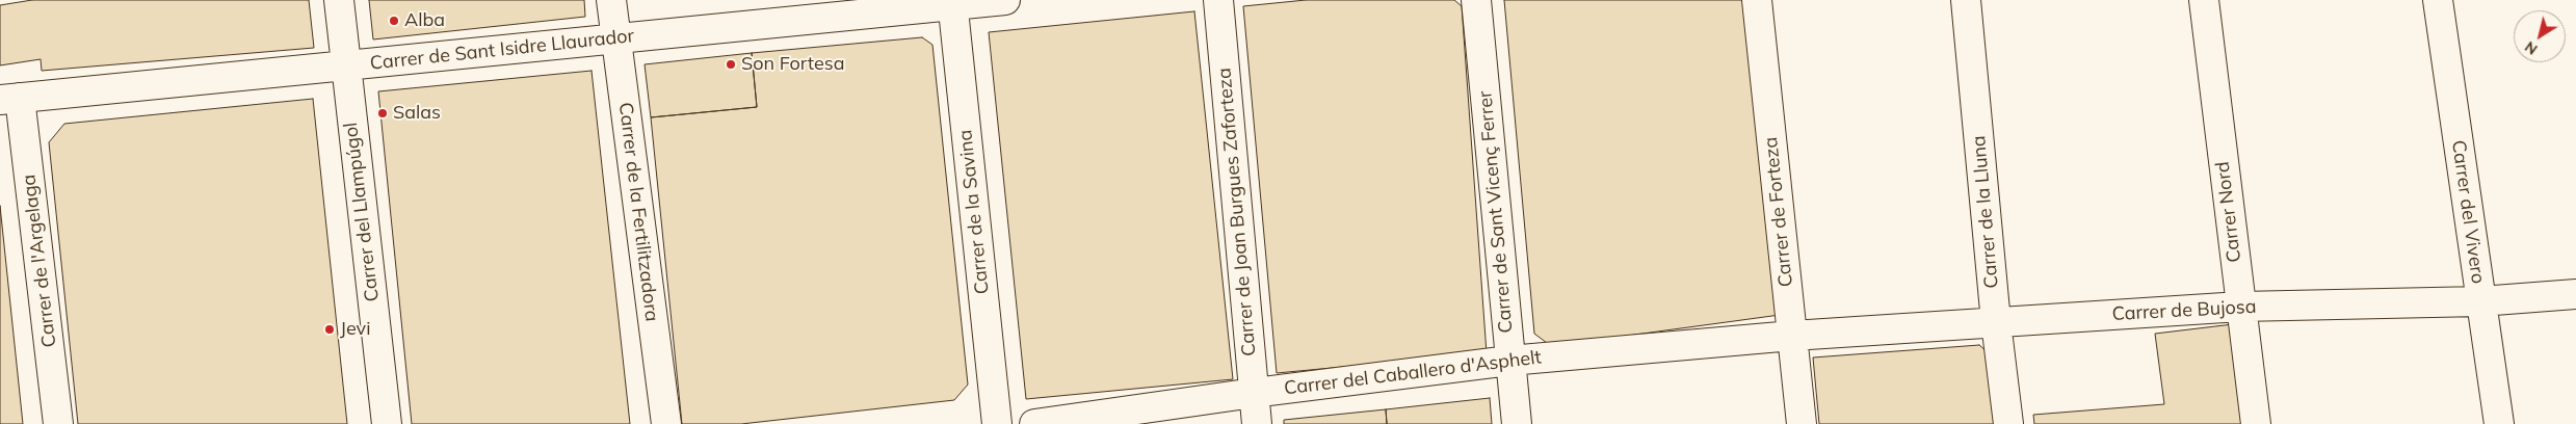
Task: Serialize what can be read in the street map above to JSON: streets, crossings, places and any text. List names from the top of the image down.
{
  "streets": {
    "street": [
      "Carrer de Sant Isidre Llaurador",
      "Carrer del Llampúgol",
      "Carrer de la Fertilitzadora",
      "Carrer de la Savina",
      "Carrer de Joan Burgues Zaforteza",
      "Carrer de Sant Vicenç Ferrer",
      "Carrer de Forteza",
      "Carrer de la Lluna",
      "Carrer Nord",
      "Carrer del Vivero",
      "Carrer de l'Argelaga",
      "Carrer de Bujosa",
      "Carrer del Caballero d'Asphelt"
    ]
  },
  "crossings": [
    ["Carrer de Sant Isidre Llaurador", "Carrer del Llampúgol"],
    ["Carrer de Sant Isidre Llaurador", "Carrer de la Fertilitzadora"],
    ["Carrer de Sant Isidre Llaurador", "Carrer de la Savina"],
    ["Carrer de Sant Isidre Llaurador", "Carrer de l'Argelaga"],
    ["Carrer de Joan Burgues Zaforteza", "Carrer del Caballero d'Asphelt"],
    ["Carrer de Sant Vicenç Ferrer", "Carrer del Caballero d'Asphelt"],
    ["Carrer de Forteza", "Carrer de Bujosa"],
    ["Carrer de Forteza", "Carrer del Caballero d'Asphelt"],
    ["Carrer de la Lluna", "Carrer de Bujosa"],
    ["Carrer Nord", "Carrer de Bujosa"],
    ["Carrer del Vivero", "Carrer de Bujosa"],
    ["Carrer de Bujosa", "Carrer del Caballero d'Asphelt"]
  ],
  "places": [
    "Alba",
    "Son Fortesa",
    "Salas",
    "Jevi"
  ],
  "north": "bottom left"
}
